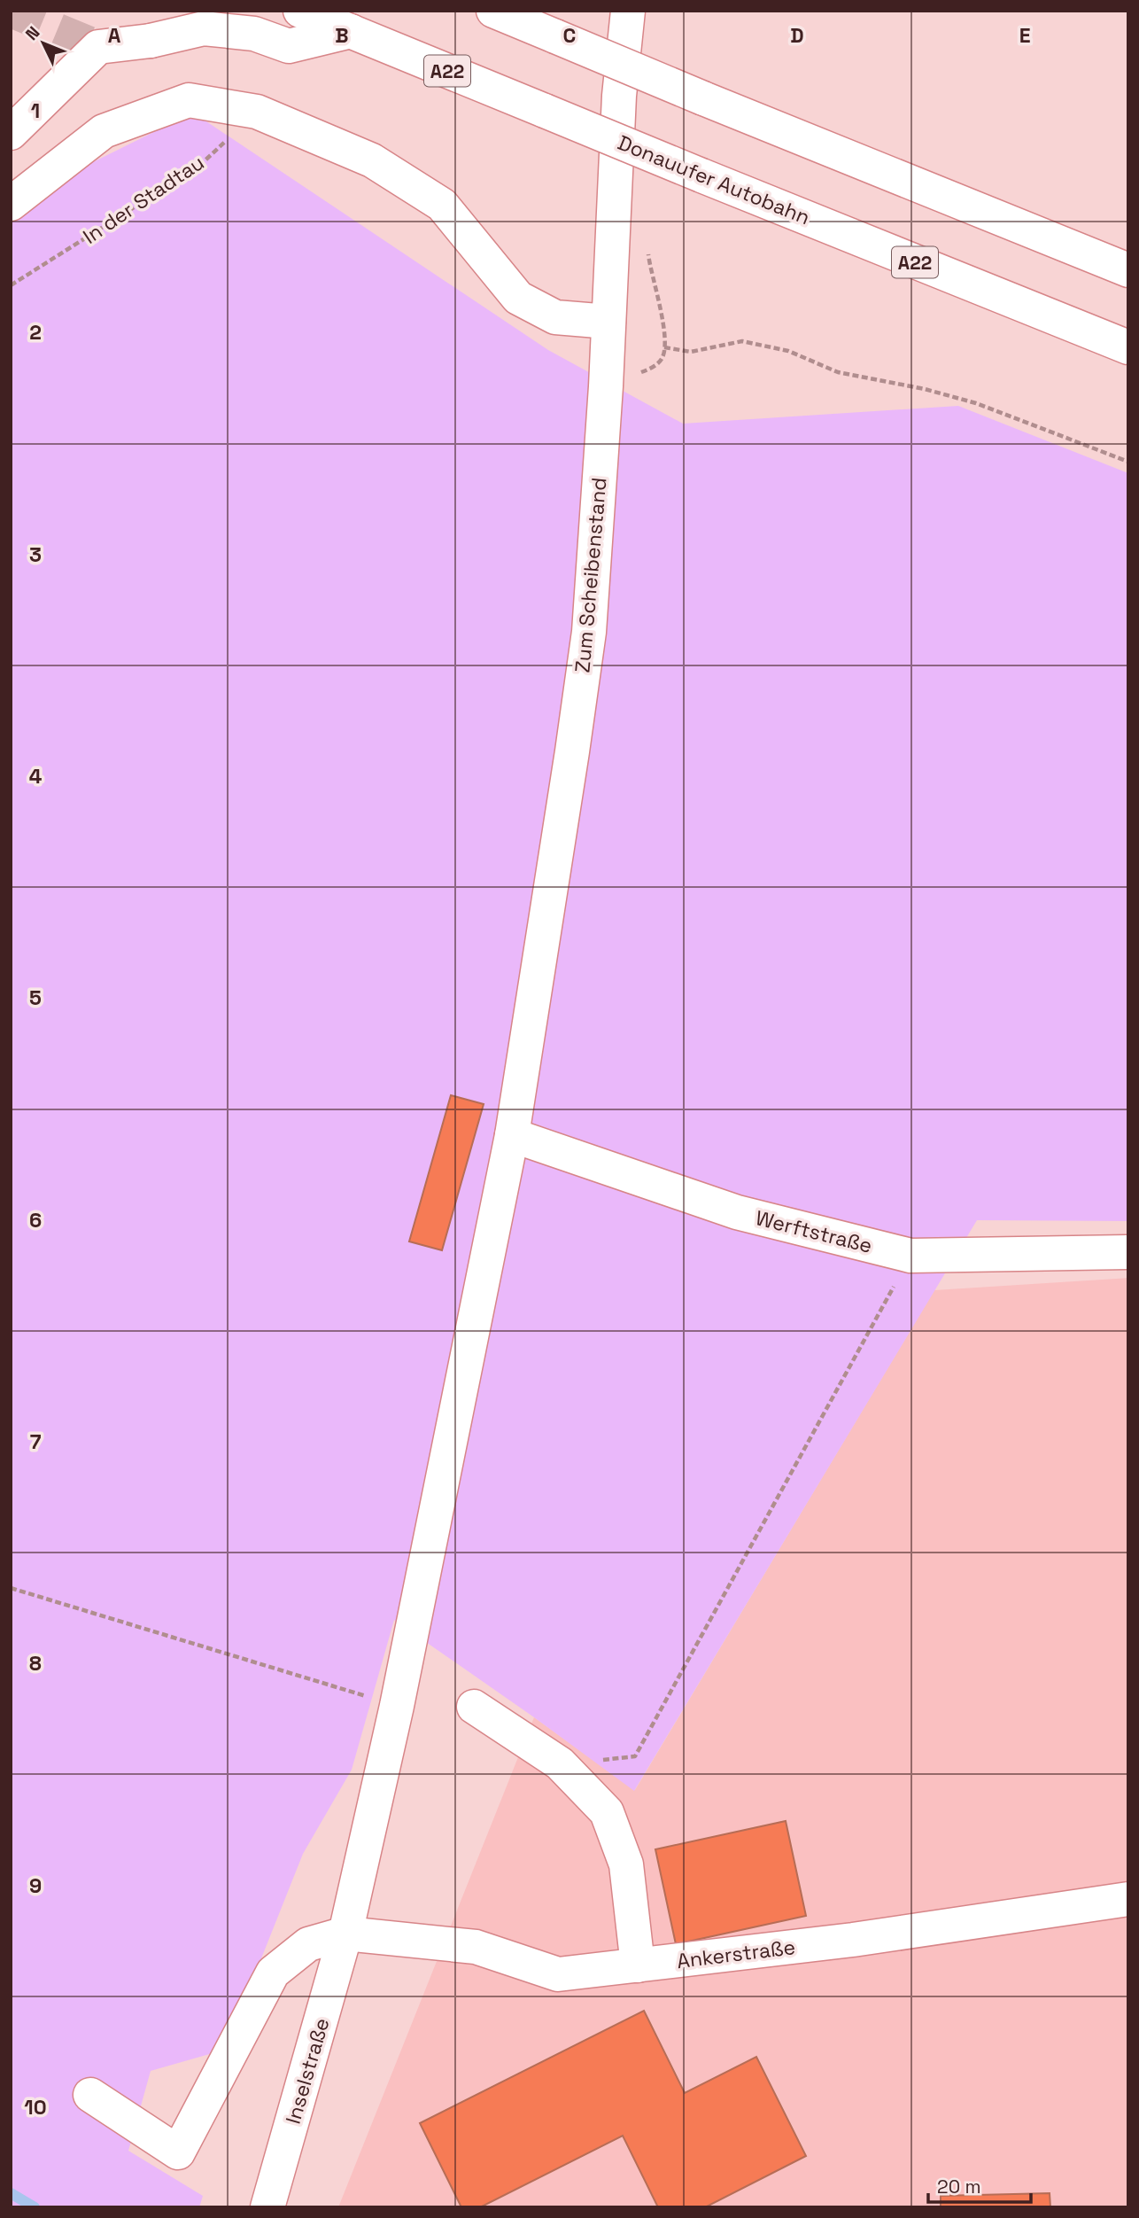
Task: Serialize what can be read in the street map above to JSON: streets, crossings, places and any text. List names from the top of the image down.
{
  "streets": {
    "main road": [
      "A22",
      "Donauufer Autobahn",
      "Zum Scheibenstand",
      "Werftstraße",
      "Ankerstraße",
      "Inselstraße"
    ],
    "path": ["In der Stadtau"]
  },
  "crossings": [
    ["Zum Scheibenstand", "Werftstraße"],
    ["Zum Scheibenstand", "Inselstraße"],
    ["Ankerstraße", "Inselstraße"]
  ],
  "scale_bar": "20 m",
  "north": "top left",
  "grid": {
    "columns": [
      "A",
      "B",
      "C",
      "D",
      "E"
    ],
    "rows": [
      "1",
      "2",
      "3",
      "4",
      "5",
      "6",
      "7",
      "8",
      "9",
      "10"
    ]
  }
}
